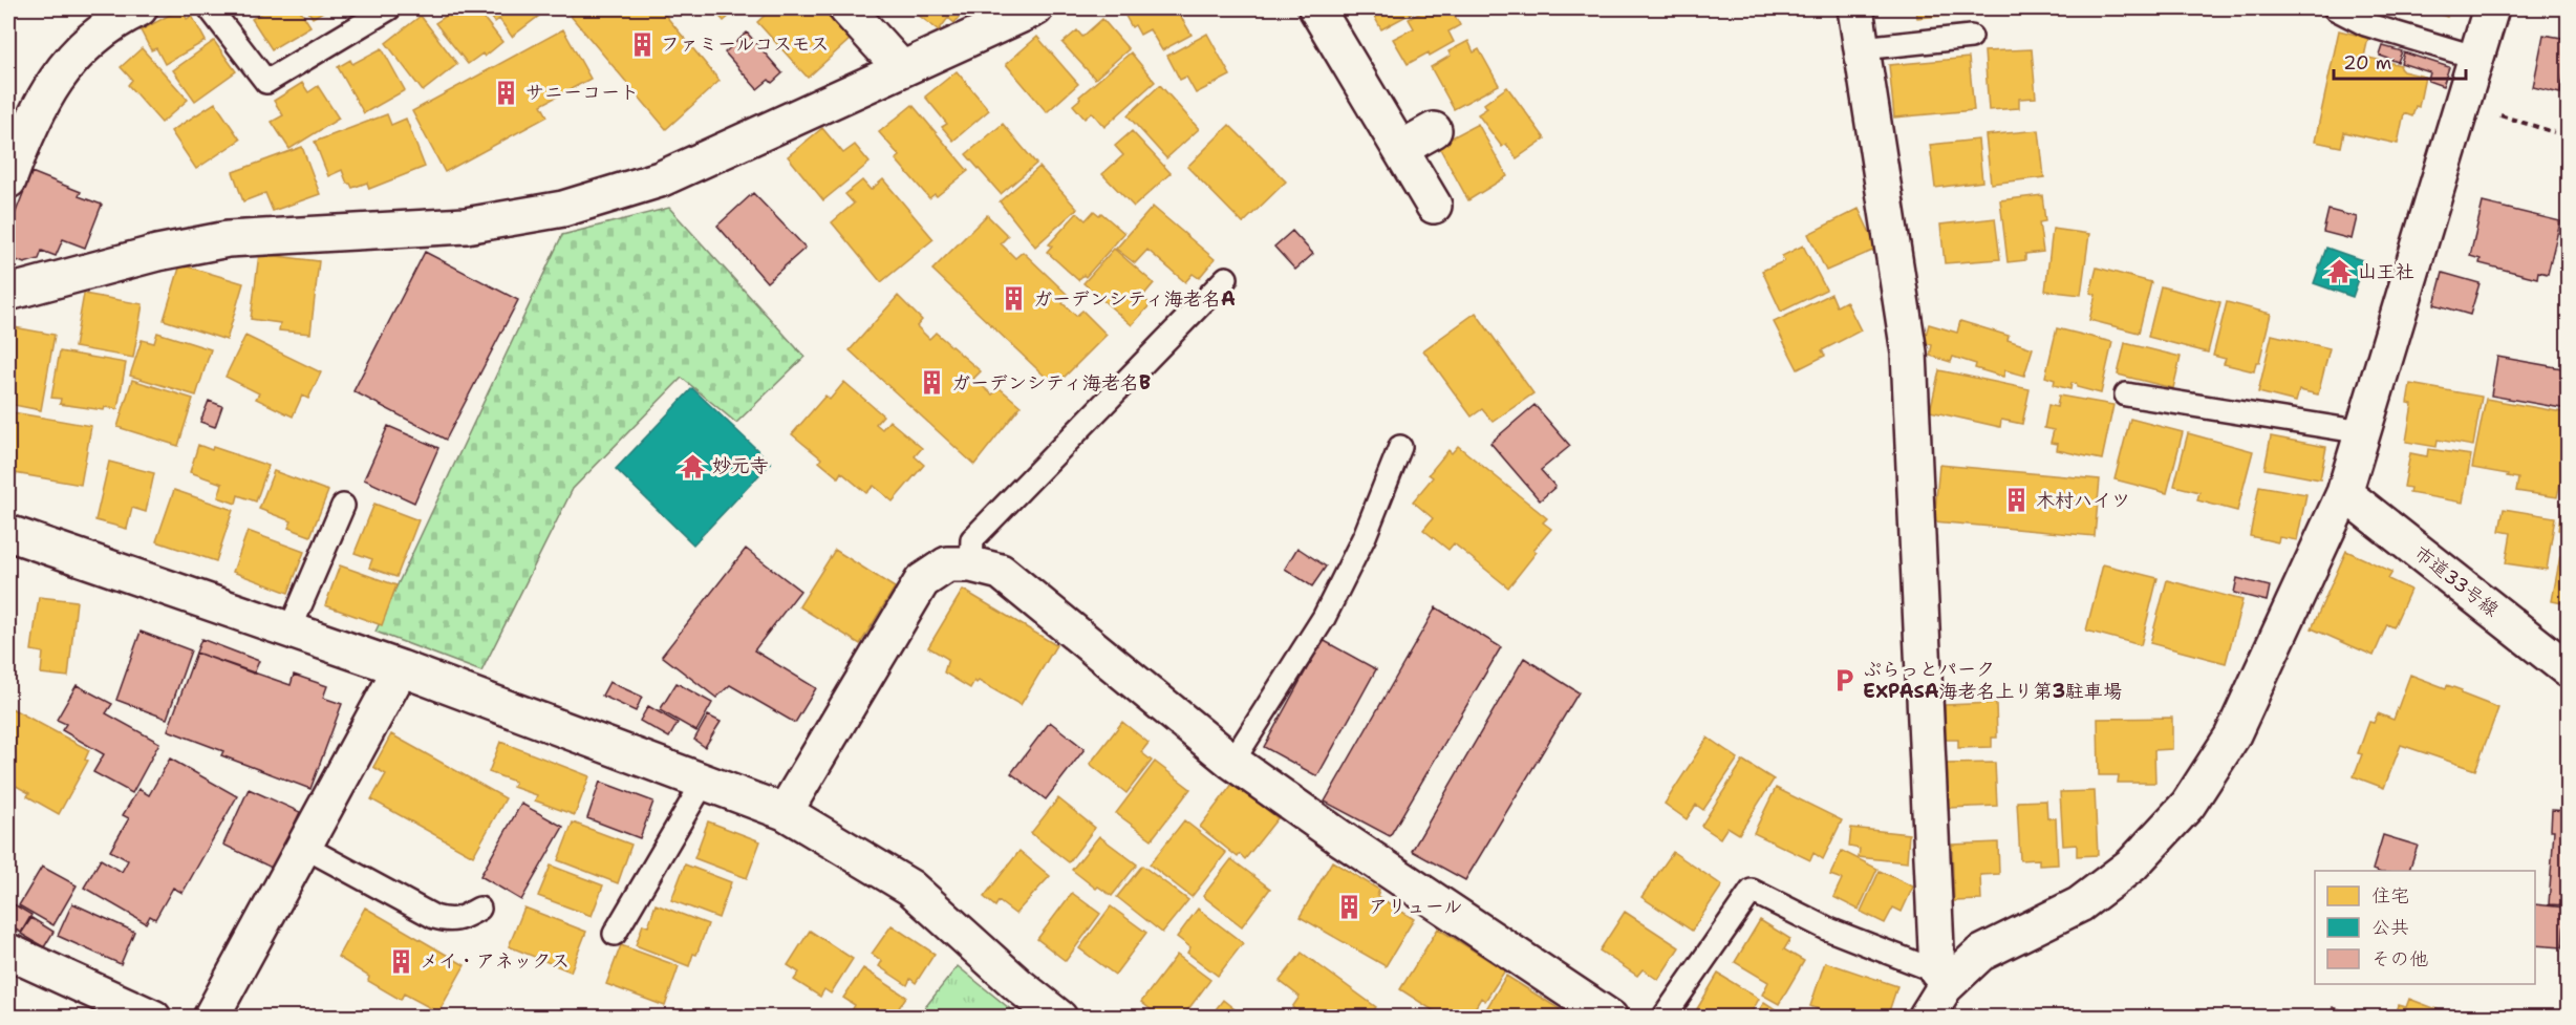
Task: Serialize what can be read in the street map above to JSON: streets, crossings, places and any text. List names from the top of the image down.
{
  "streets": {
    "street": ["市道33号線"]
  },
  "places": {
    "building": [
      "ファミールコスモス",
      "サニーコート",
      "ガーデンシティ海老名A",
      "ガーデンシティ海老名B",
      "木村ハイツ",
      "アリュール",
      "メイ・アネックス"
    ],
    "temple": ["山王社", "妙元寺"],
    "parking": ["ぷらっとパーク EXPASA海老名上り第3駐車場"]
  },
  "legend": ["住宅", "公共", "その他"],
  "scale_bar": "20 m"
}
